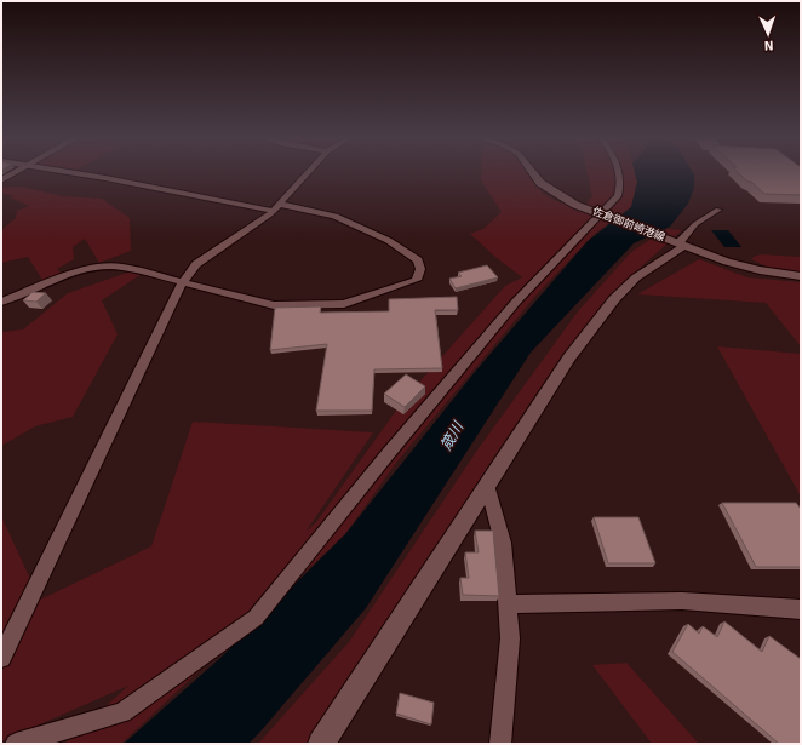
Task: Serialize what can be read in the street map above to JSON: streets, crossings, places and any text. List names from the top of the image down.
{
  "streets": {
    "street": ["佐倉御前崎港線"]
  },
  "water": ["筬川"],
  "north": "bottom"
}
